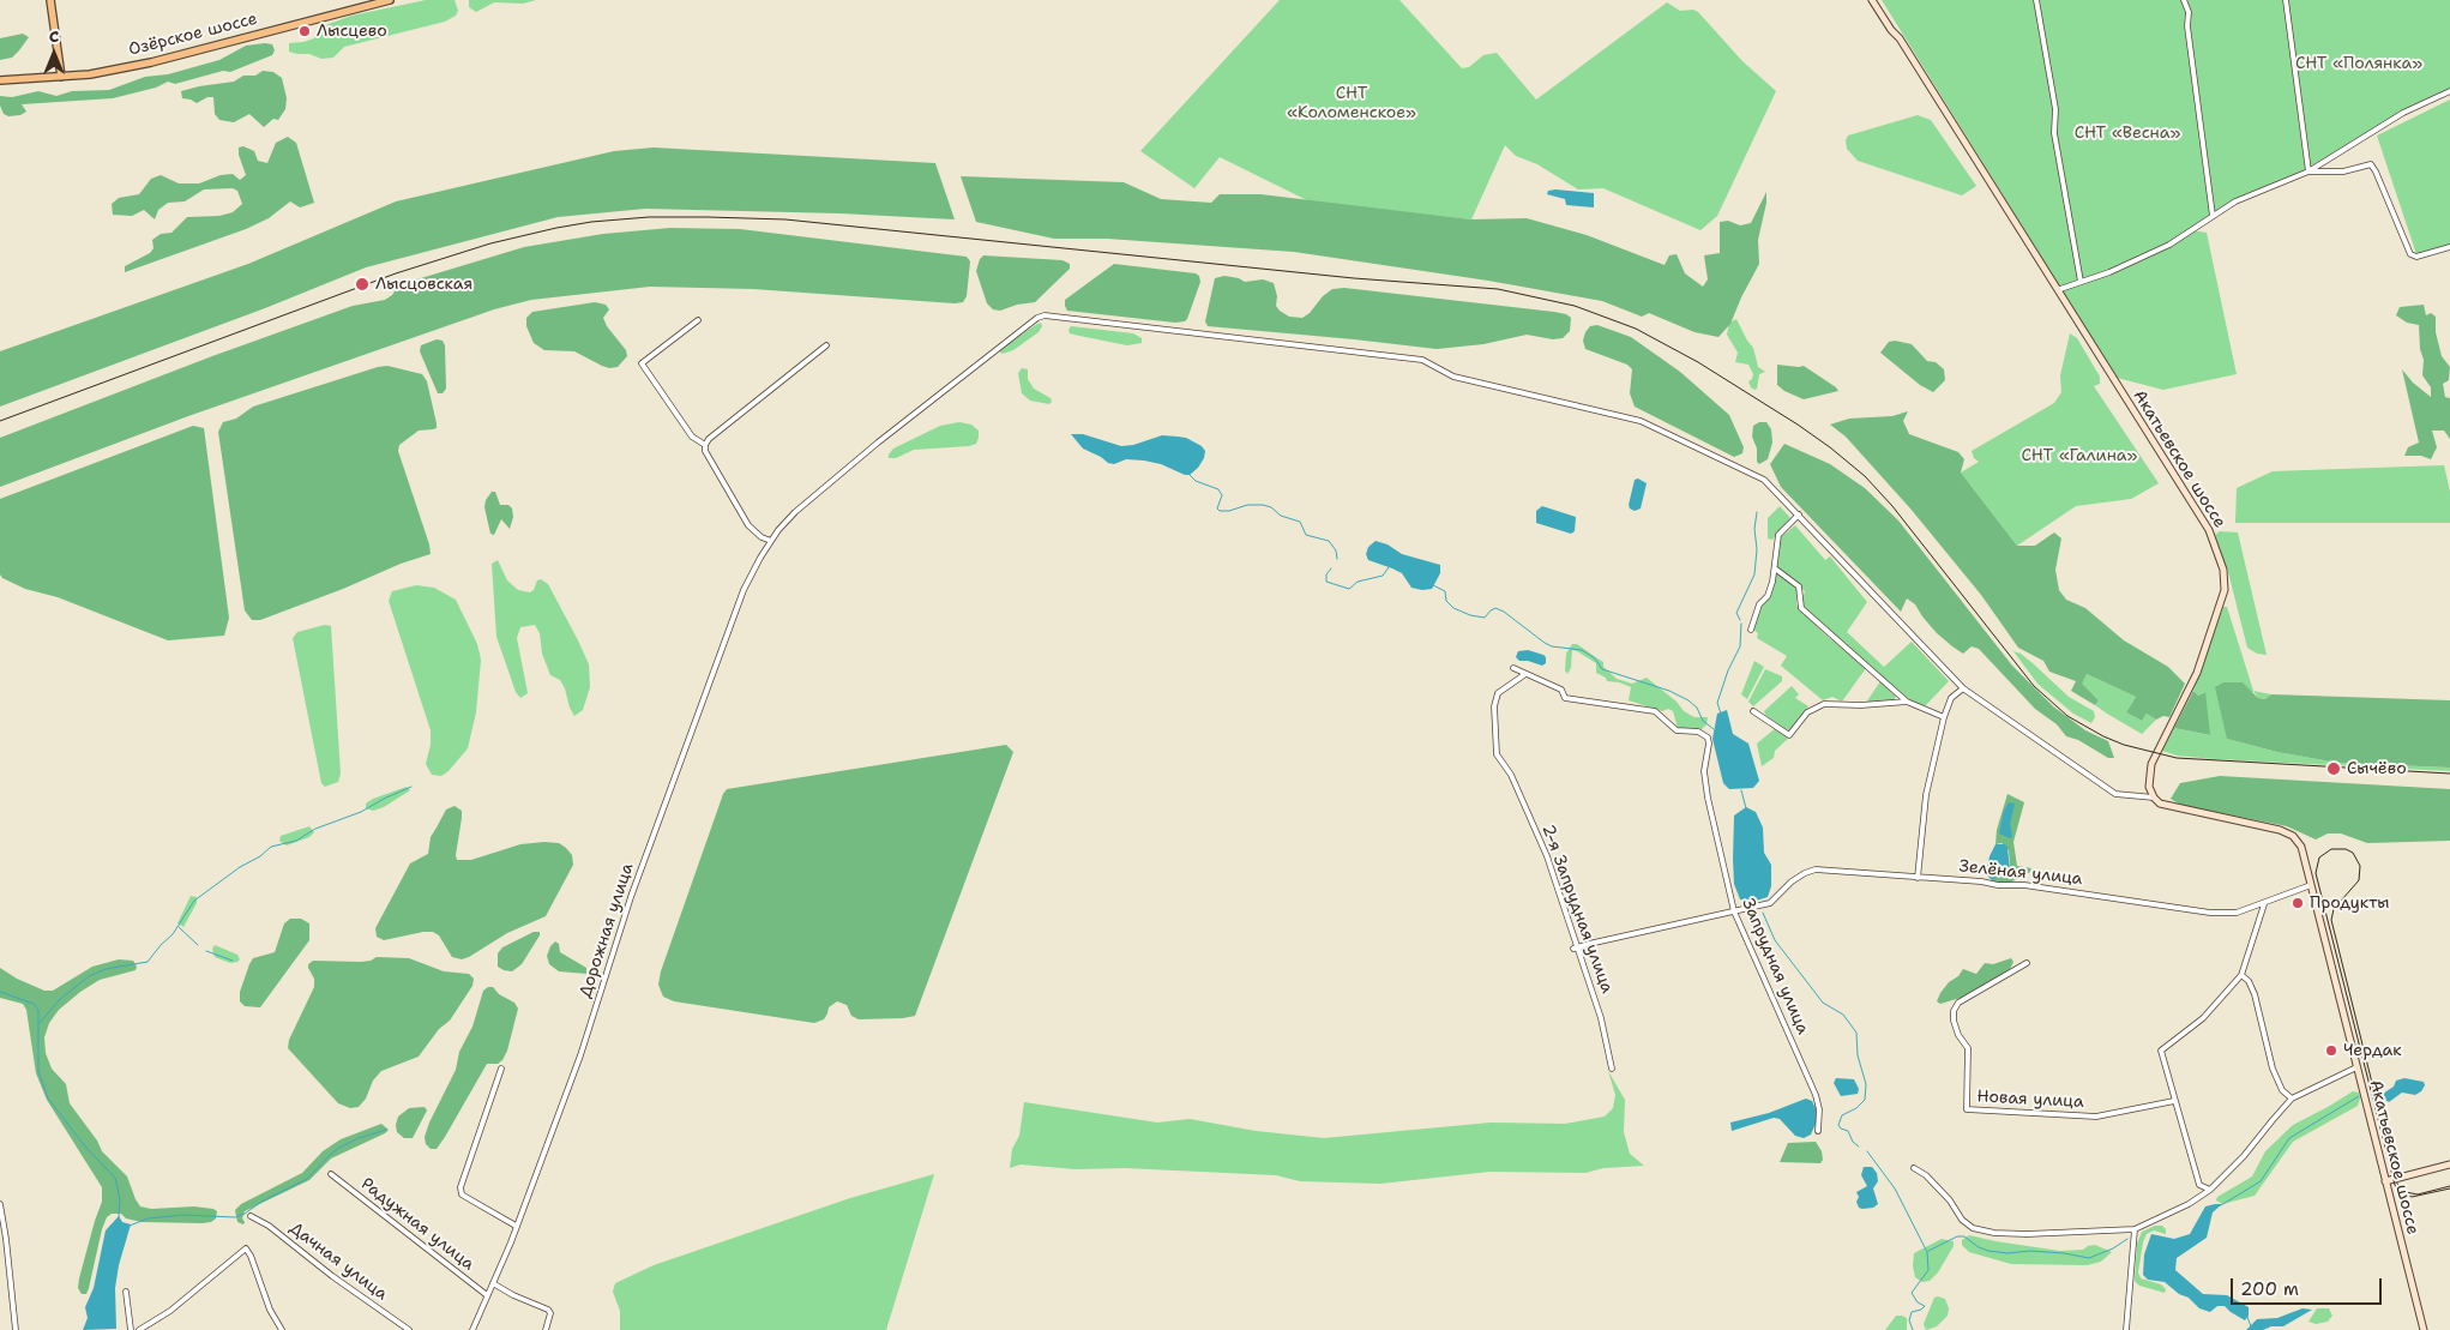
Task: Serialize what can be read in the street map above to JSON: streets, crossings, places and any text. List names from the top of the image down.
{
  "streets": {
    "main road": ["Озёрское шоссе", "Акатьевское шоссе"],
    "street": [
      "Зелёная улица",
      "2-я Запрудная улица",
      "Дорожная улица",
      "Запрудная улица",
      "Новая улица",
      "Радужная улица",
      "Дачная улица"
    ]
  },
  "crossings": [
    ["Акатьевское шоссе", "Зелёная улица"],
    ["Акатьевское шоссе", "Дорожная улица"],
    ["Зелёная улица", "2-я Запрудная улица"],
    ["Зелёная улица", "Запрудная улица"],
    ["2-я Запрудная улица", "Запрудная улица"],
    ["Дорожная улица", "Радужная улица"]
  ],
  "parks": [
    "СНТ «Полянка»",
    "СНТ «Коломенское»",
    "СНТ «Весна»",
    "СНТ «Галина»"
  ],
  "places": [
    "Лысцево",
    "Лысцовская",
    "Сычёво",
    "Продукты",
    "Чердак"
  ],
  "scale_bar": "200 m",
  "north": "top"
}
